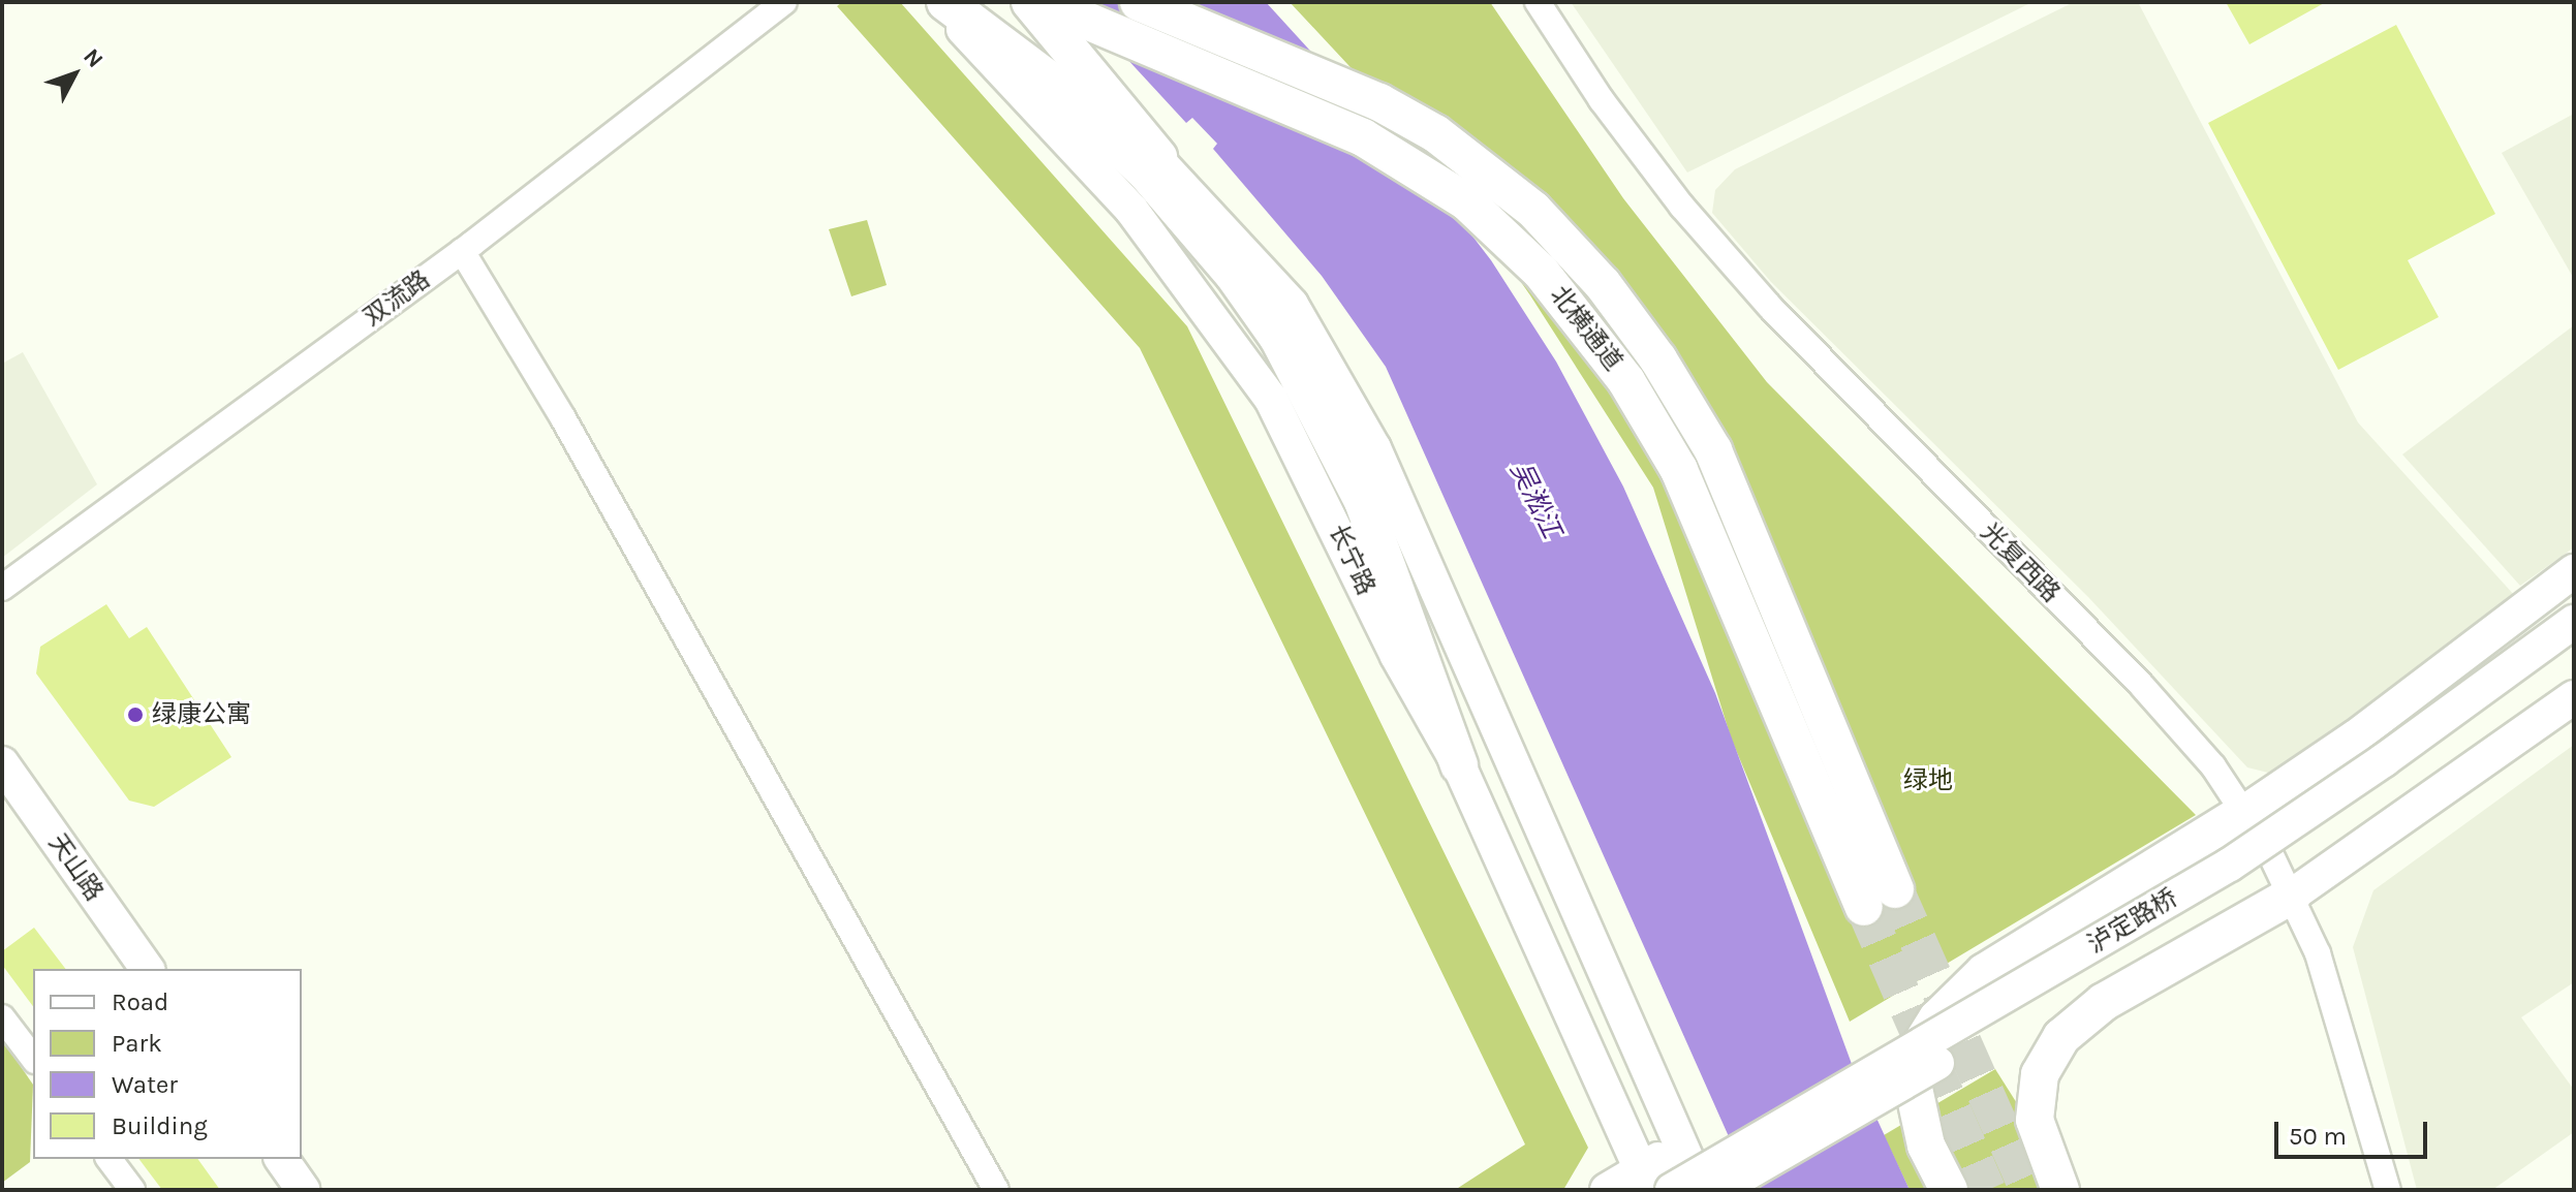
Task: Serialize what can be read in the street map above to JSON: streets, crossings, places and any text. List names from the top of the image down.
{
  "streets": {
    "highway": ["北横通道"],
    "main road": ["长宁路", "天山路", "泸定路桥"],
    "street": ["双流路", "光复西路"]
  },
  "water": ["吴淞江"],
  "parks": ["绿地"],
  "places": ["绿康公寓"],
  "legend": [
    "Road",
    "Park",
    "Water",
    "Building"
  ],
  "scale_bar": "50 m",
  "north": "top right"
}
